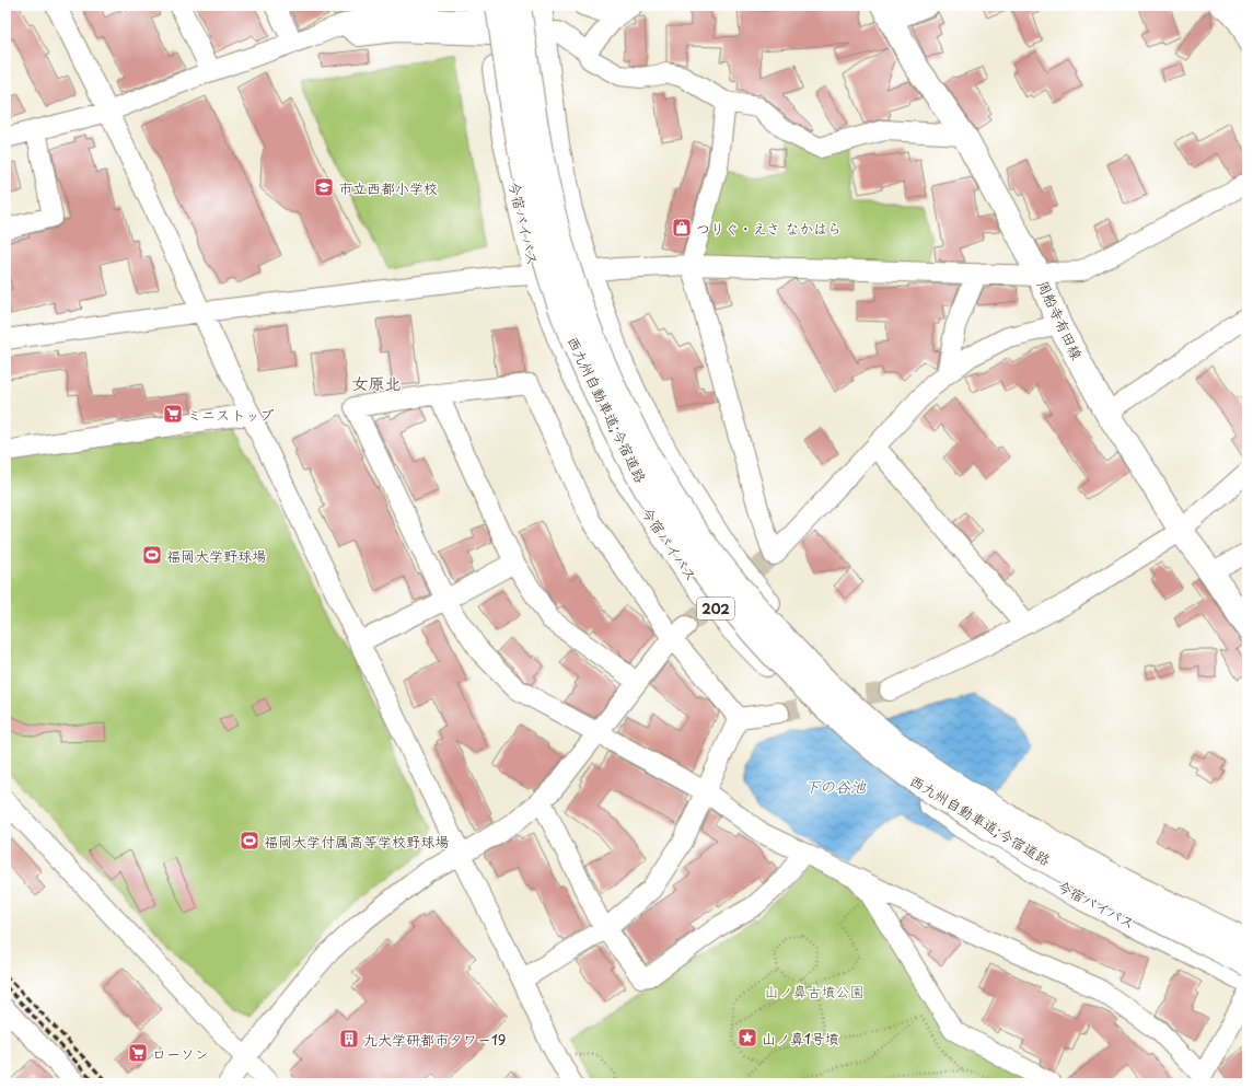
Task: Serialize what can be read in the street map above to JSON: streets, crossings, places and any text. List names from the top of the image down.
{
  "streets": {
    "main road": [
      "今宿バイパス",
      "周船寺有田線",
      "西九州自動車道;今宿道路",
      "202"
    ]
  },
  "crossings": [
    ["今宿バイパス", "西九州自動車道;今宿道路"]
  ],
  "districts": ["女原北"],
  "water": ["下の谷池"],
  "parks": ["山ノ鼻古墳公園"],
  "places": {
    "school or university": ["市立西都小学校"],
    "shop": ["つりぐ・えさ なかはら"],
    "supermarket": ["ミニストップ", "ローソン"],
    "sports": ["福岡大学野球場", "福岡大学付属高等学校野球場"],
    "place": ["山ノ鼻1号墳"],
    "building": ["九大学研都市タワー19"]
  }
}
